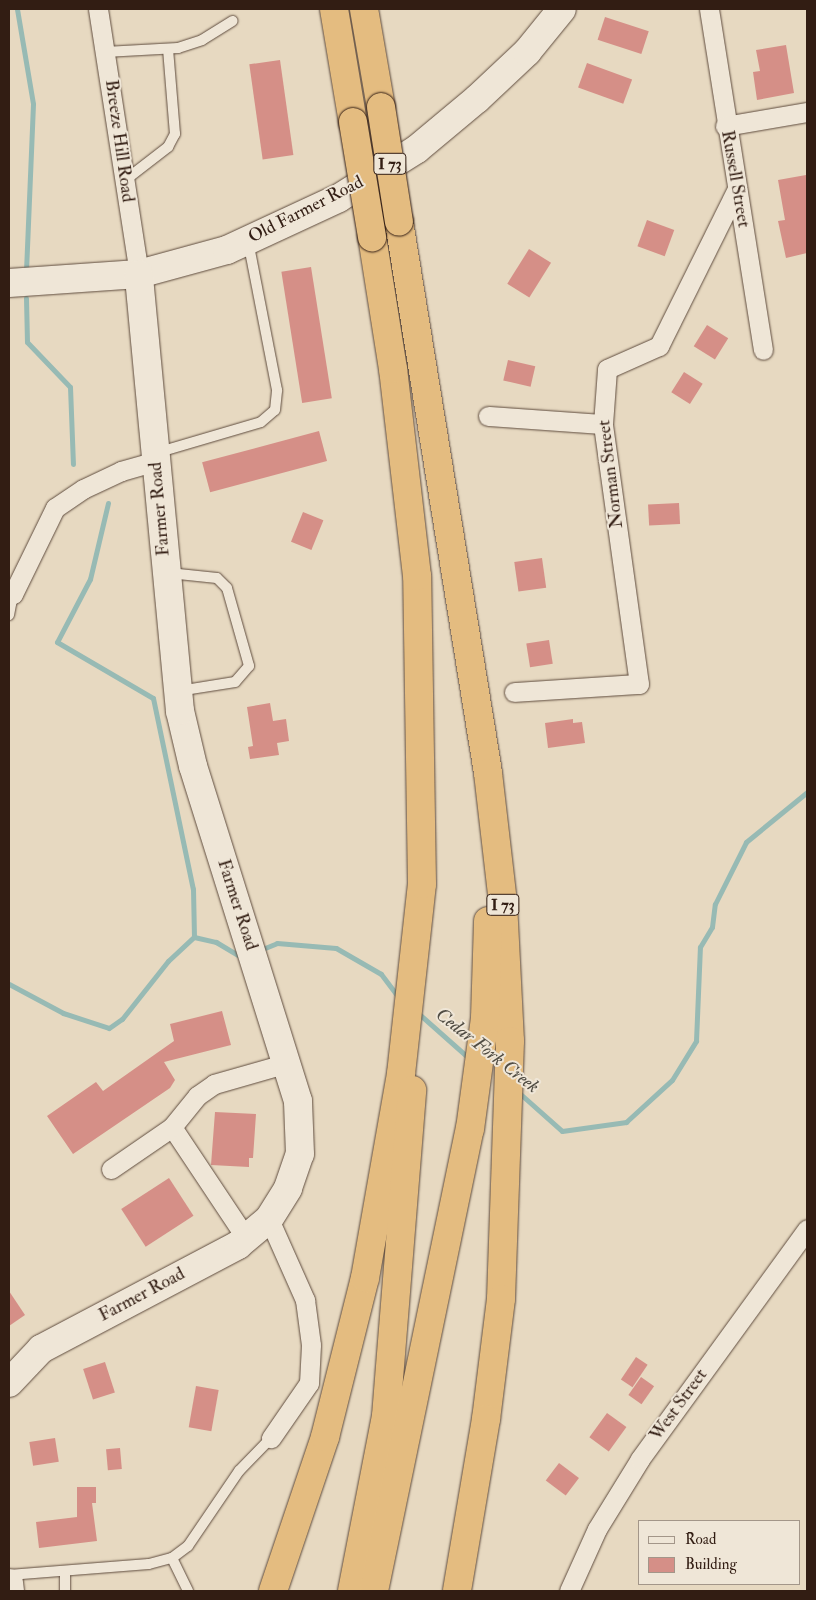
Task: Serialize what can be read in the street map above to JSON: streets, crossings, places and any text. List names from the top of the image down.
{
  "streets": {
    "highway": ["I 73"],
    "street": [
      "Breeze Hill Road",
      "Russell Street",
      "Old Farmer Road",
      "Norman Street",
      "Farmer Road",
      "West Street"
    ]
  },
  "crossings": [
    ["Breeze Hill Road", "Old Farmer Road"],
    ["Breeze Hill Road", "Farmer Road"],
    ["Russell Street", "Norman Street"],
    ["Old Farmer Road", "Farmer Road"]
  ],
  "water": ["Cedar Fork Creek"],
  "legend": ["Road", "Building"]
}
